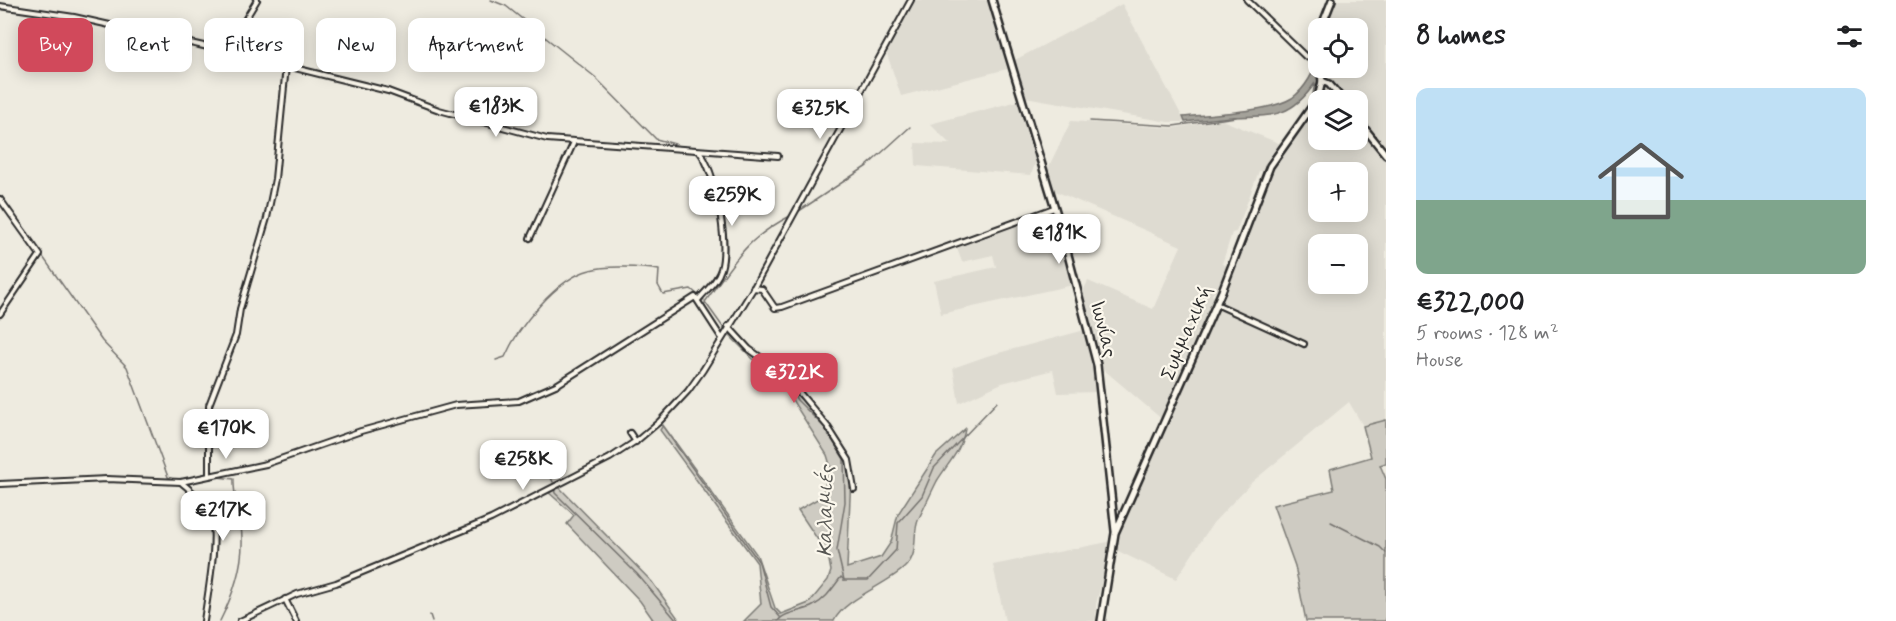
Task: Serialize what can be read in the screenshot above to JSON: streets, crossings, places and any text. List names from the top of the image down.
{
  "streets": {
    "street": ["Ιωνίας", "Συμμαχική"]
  },
  "crossings": [
    ["Ιωνίας", "Συμμαχική"]
  ],
  "water": ["Καλαμιές"],
  "page": {
    "heading": "8 homes",
    "map_buttons": ["+", "−"],
    "chip": [
      "Buy",
      "Rent",
      "Filters",
      "New",
      "Apartment"
    ],
    "list": [
      {
        "name": "€322,000",
        "note": "5 rooms · 128 m² · House"
      }
    ],
    "price": [
      "€183K",
      "€325K",
      "€259K",
      "€181K",
      "€322K",
      "€170K",
      "€258K",
      "€217K"
    ]
  }
}
